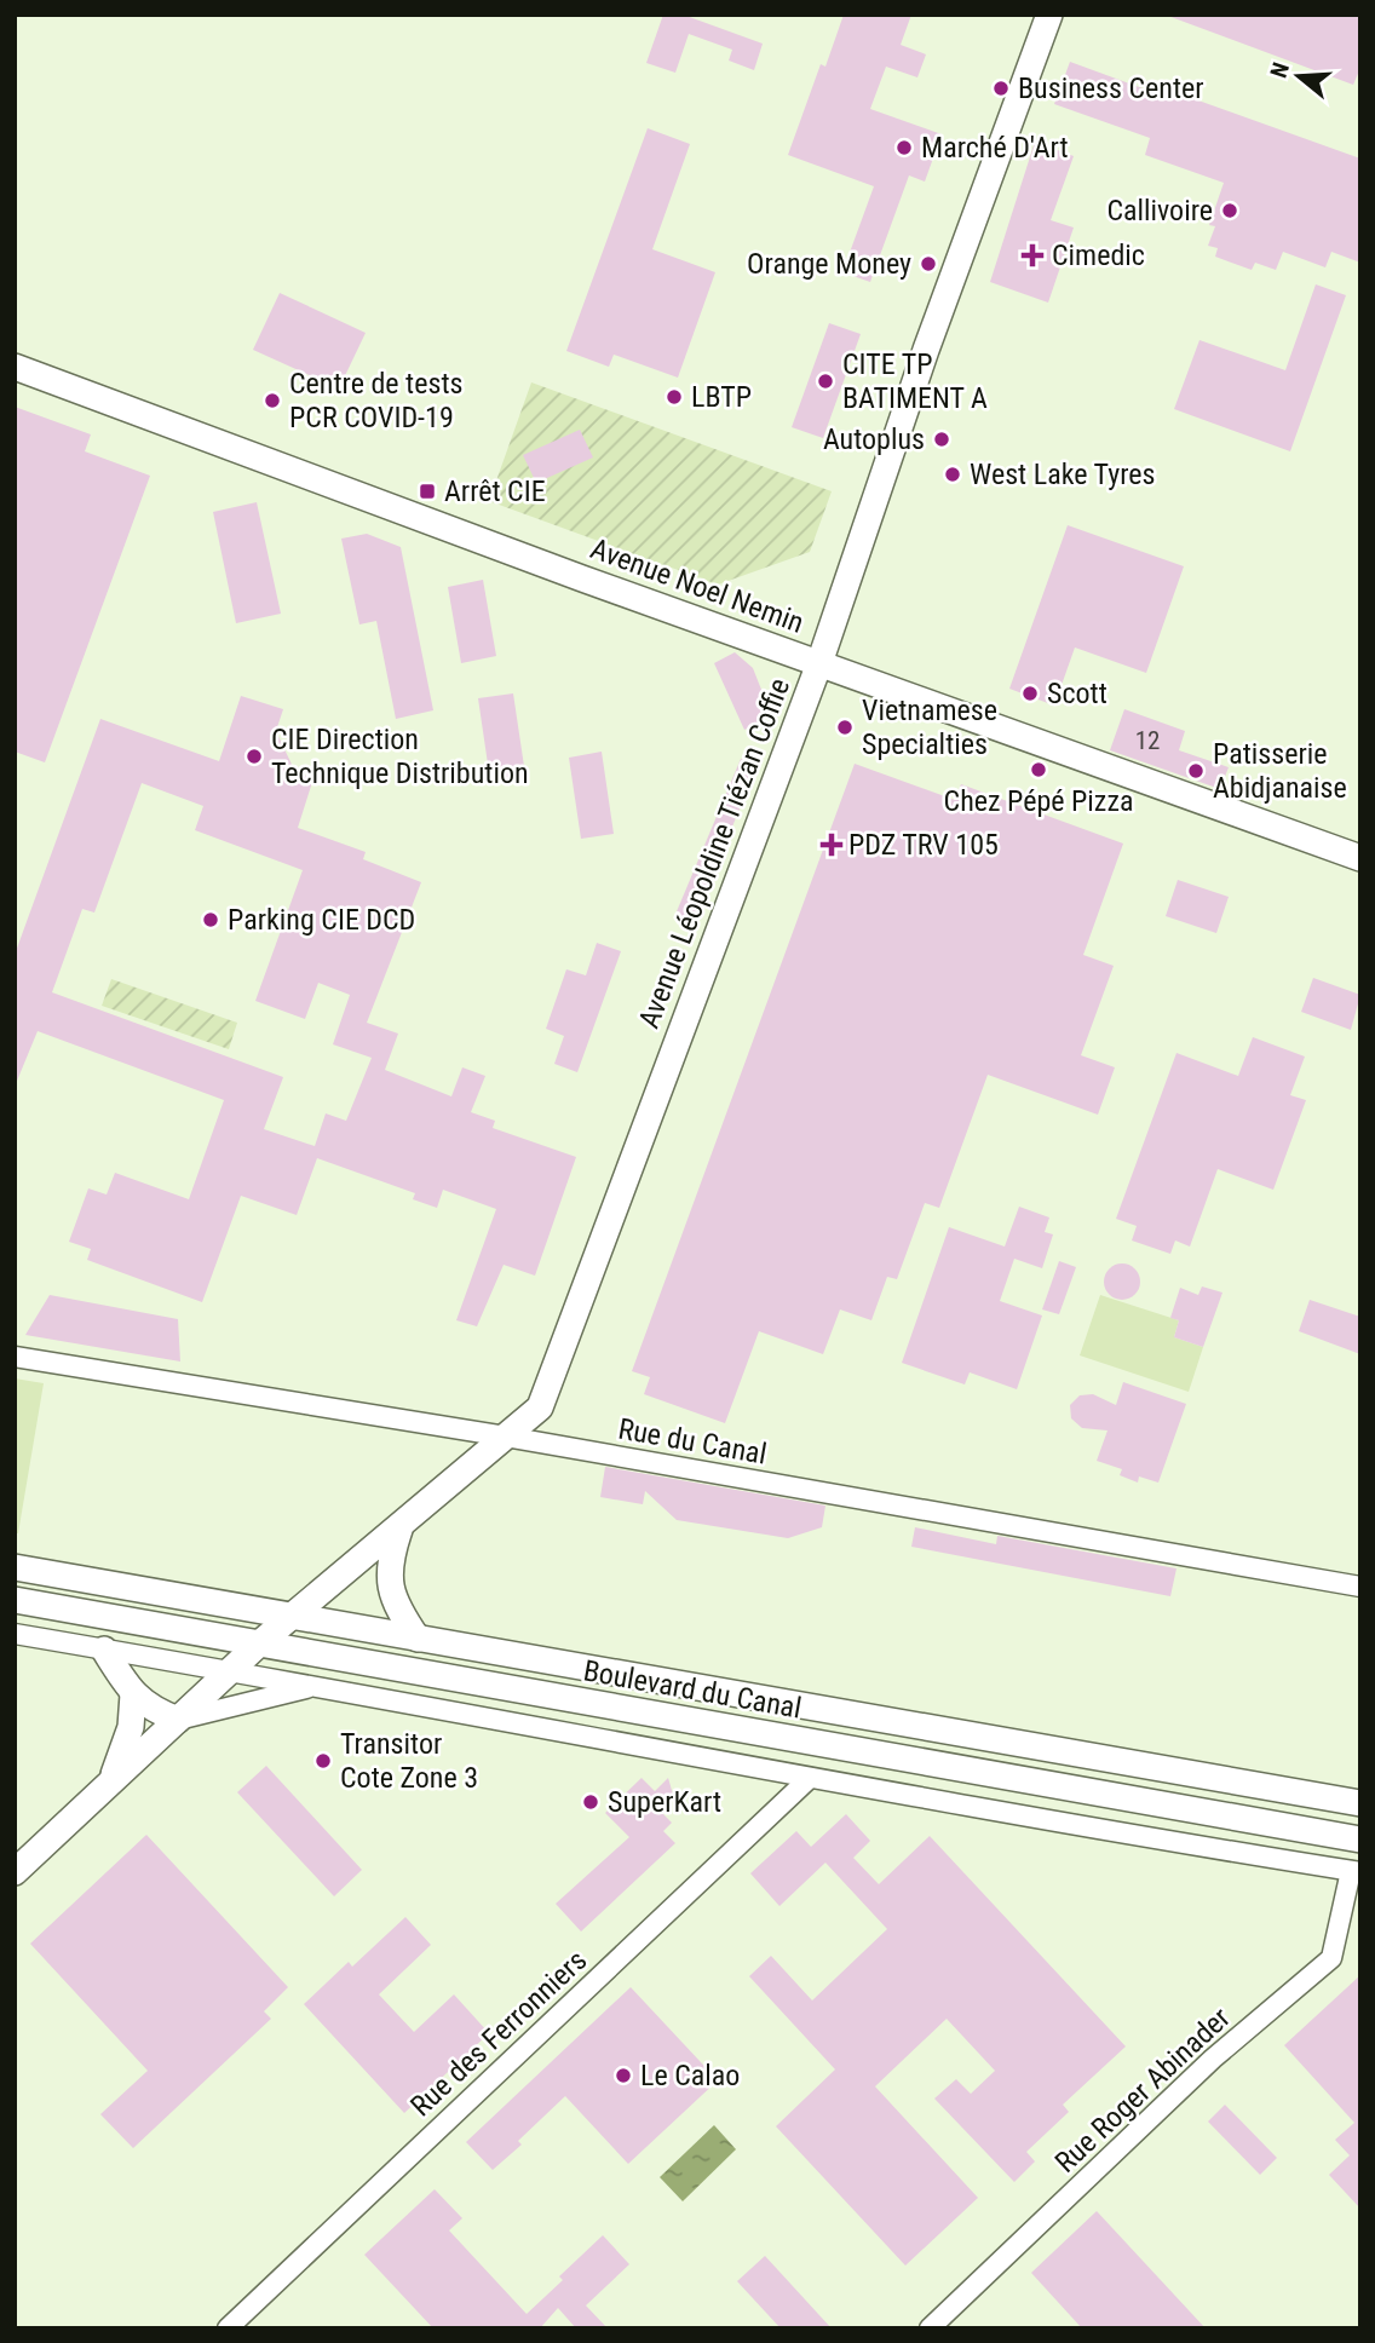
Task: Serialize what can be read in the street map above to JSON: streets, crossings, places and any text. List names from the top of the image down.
{
  "streets": {
    "street": [
      "Avenue Noel Nemin",
      "Avenue Léopoldine Tiézan Coffie",
      "Rue du Canal",
      "Boulevard du Canal",
      "Rue des Ferronniers",
      "Rue Roger Abinader"
    ]
  },
  "crossings": [
    ["Avenue Noel Nemin", "Avenue Léopoldine Tiézan Coffie"],
    ["Avenue Léopoldine Tiézan Coffie", "Rue du Canal"],
    ["Avenue Léopoldine Tiézan Coffie", "Boulevard du Canal"]
  ],
  "places": {
    "other": [
      "Business Center",
      "Marché D'Art",
      "Callivoire",
      "Orange Money",
      "CITE TP BATIMENT A",
      "LBTP",
      "Centre de tests PCR COVID-19",
      "Autoplus",
      "West Lake Tyres",
      "Scott",
      "Vietnamese Specialties",
      "CIE Direction Technique Distribution",
      "Chez Pépé Pizza",
      "Patisserie Abidjanaise",
      "Parking CIE DCD",
      "Transitor Cote Zone 3",
      "SuperKart",
      "Le Calao"
    ],
    "health": ["Cimedic", "PDZ TRV 105"],
    "transit": ["Arrêt CIE"]
  },
  "house_numbers": ["12"],
  "north": "left"
}
